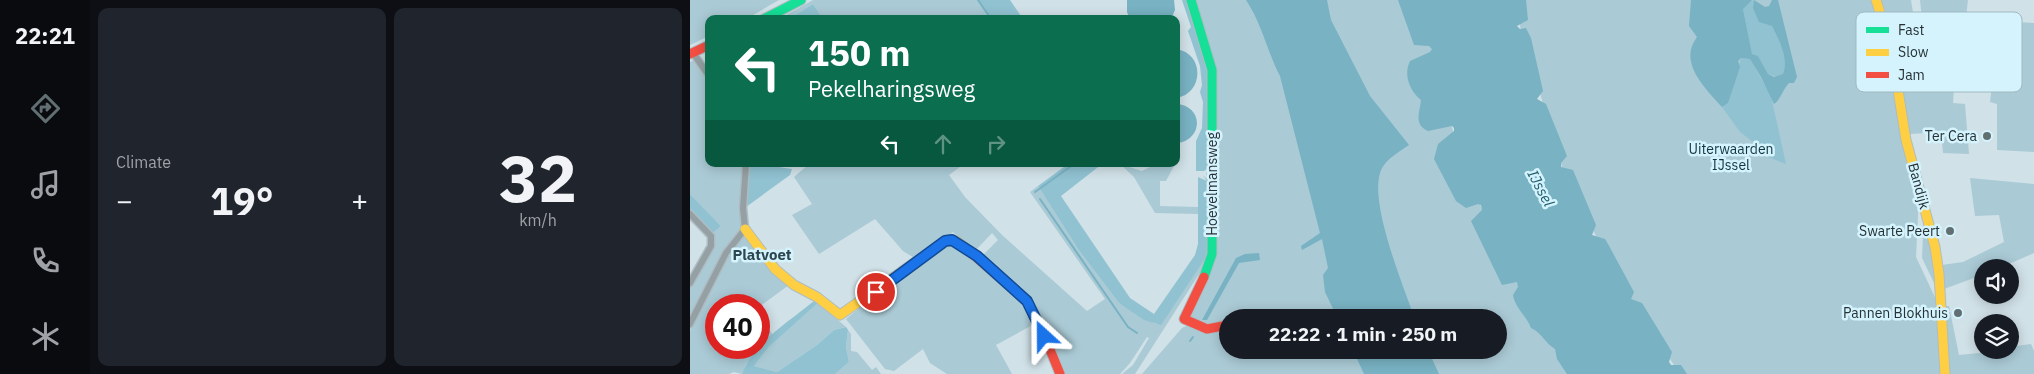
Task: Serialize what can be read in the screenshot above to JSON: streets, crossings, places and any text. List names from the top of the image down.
{
  "streets": {
    "street": ["Hoevelmansweg", "Bandijk"]
  },
  "districts": ["Platvoet"],
  "water": ["IJssel"],
  "parks": ["Uiterwaarden IJssel"],
  "places": ["Ter Cera", "Swarte Peert", "Pannen Blokhuis"],
  "legend": ["Fast", "Slow", "Jam"],
  "page": {
    "tabs": "22:21",
    "tile": [
      "Climate",
      ["32", "km/h"]
    ],
    "turn": ["150 m", "Pekelharingsweg"],
    "heat": ["−", "19°", "+"],
    "limit": "40",
    "trip": "22:22 · 1 min · 250 m"
  }
}
